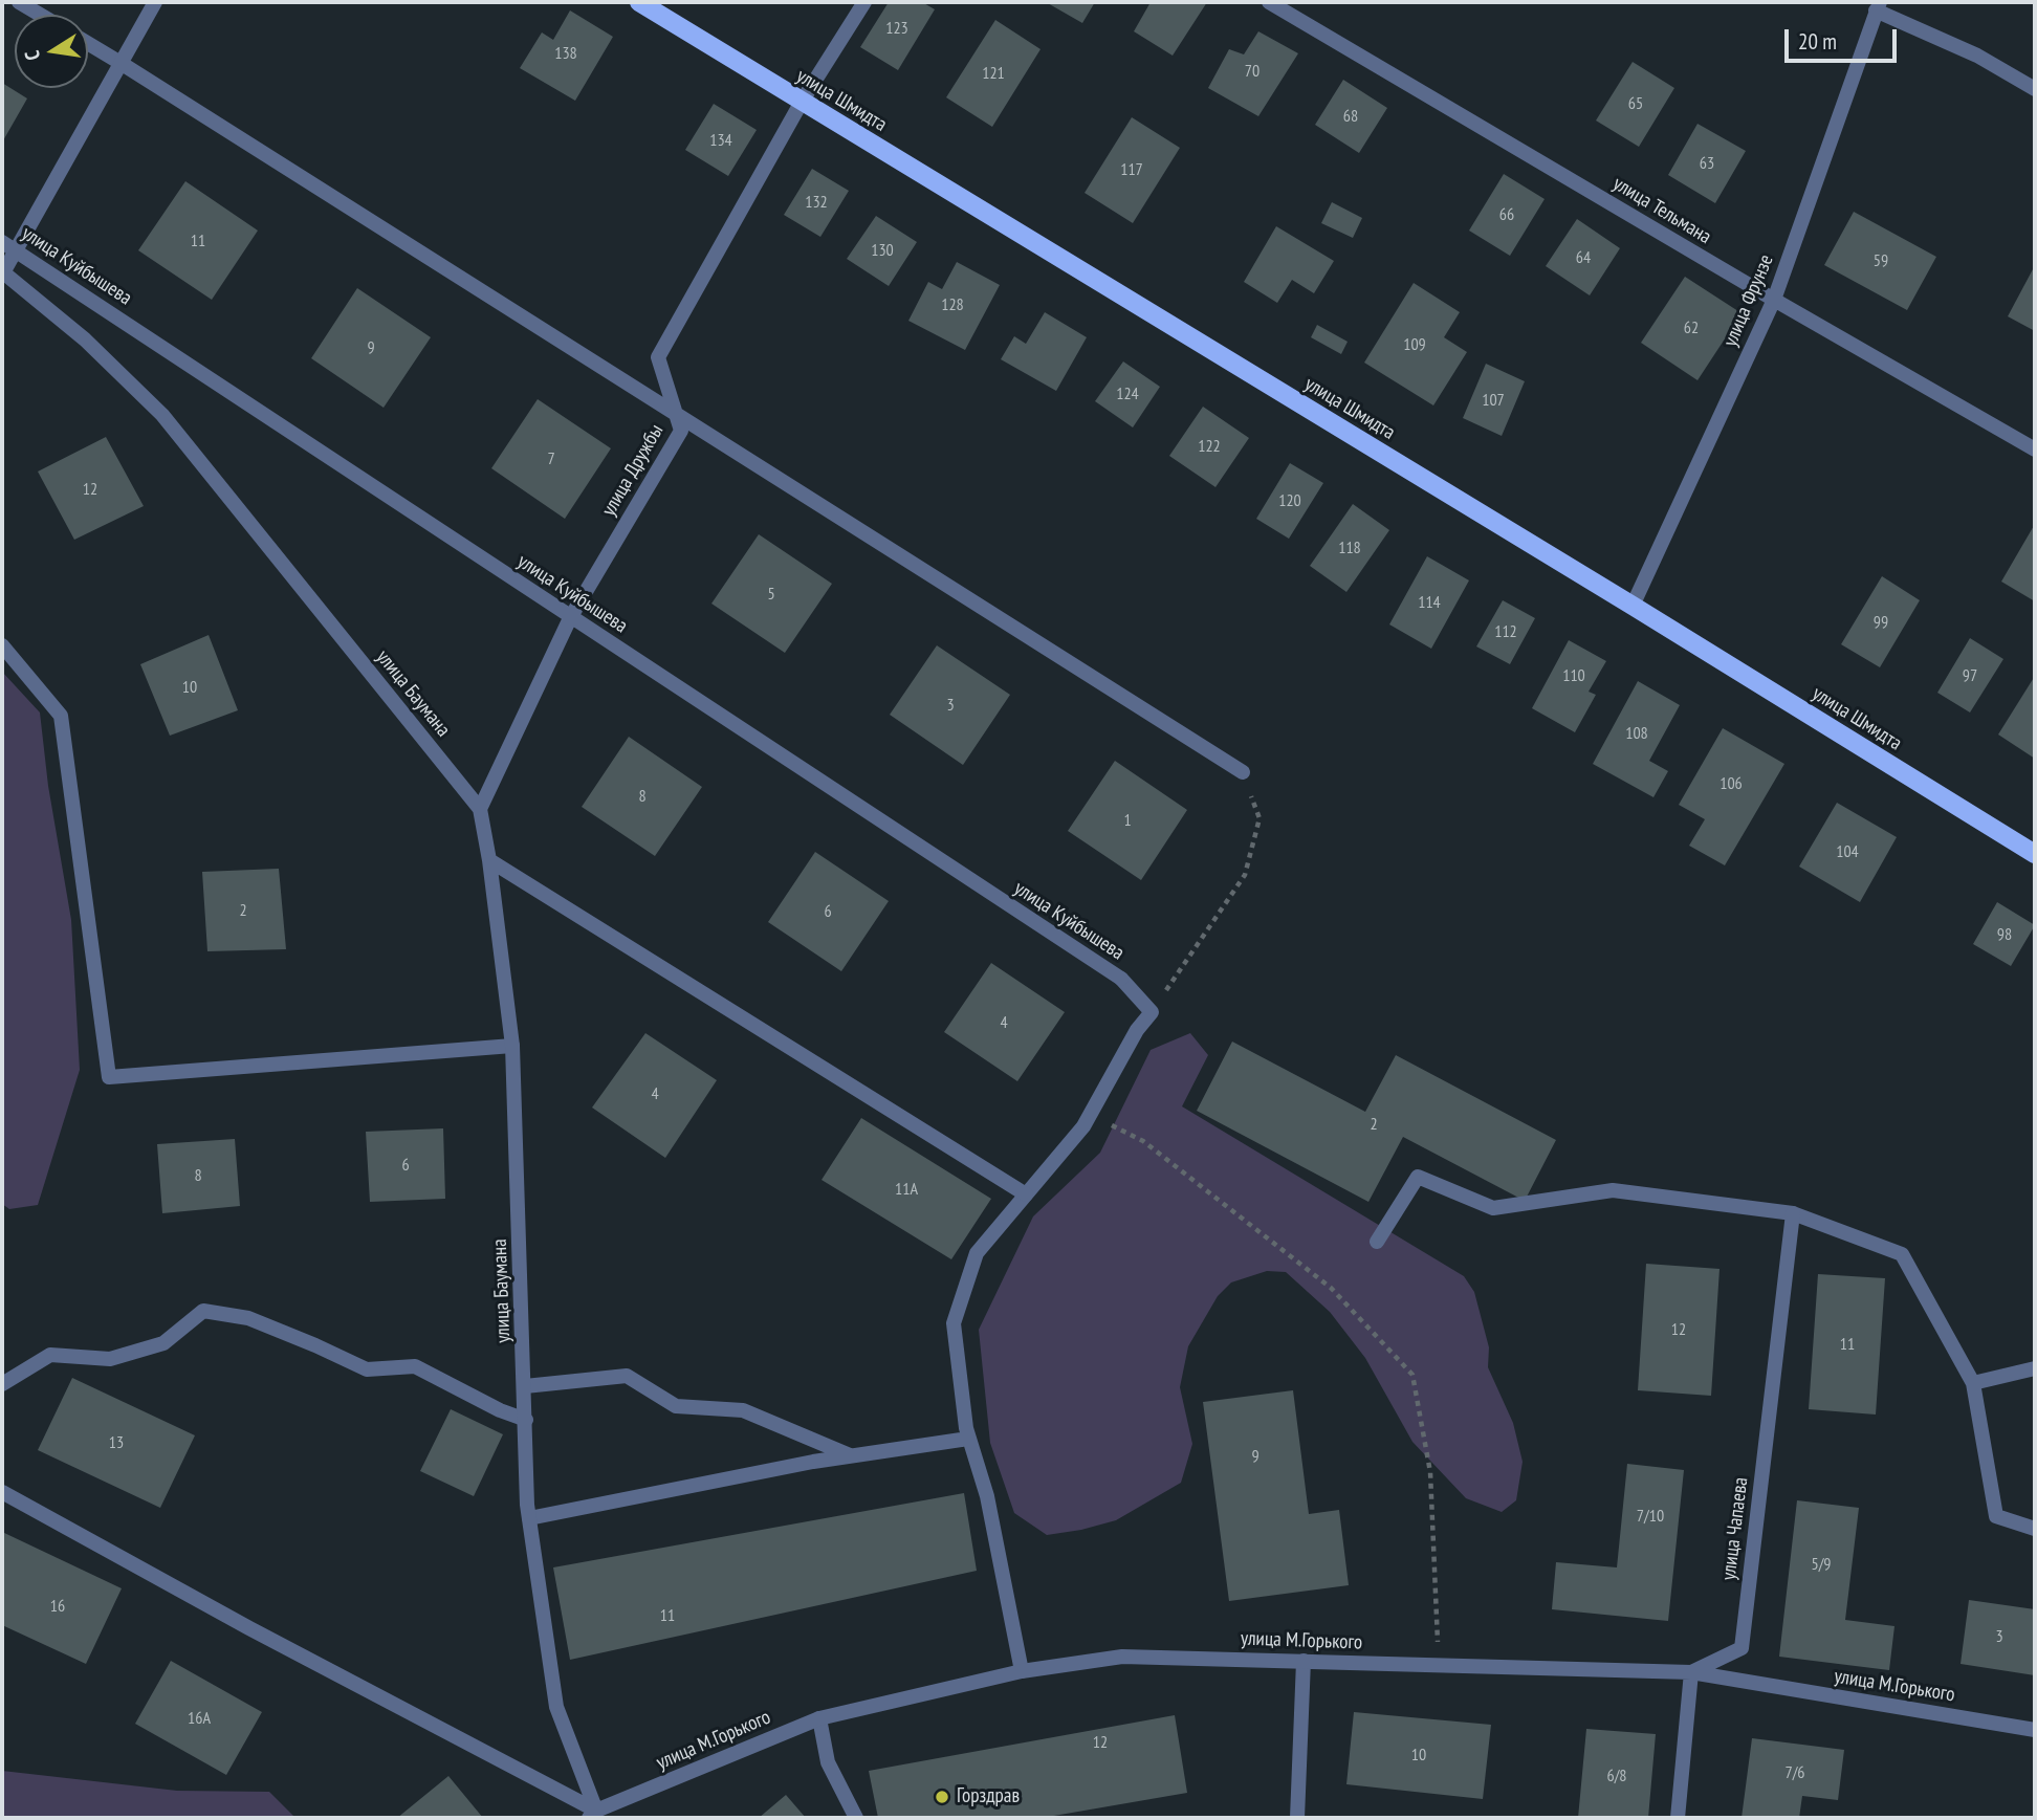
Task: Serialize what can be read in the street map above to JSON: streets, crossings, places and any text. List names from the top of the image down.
{
  "streets": {
    "main road": ["улица Шмидта"],
    "street": [
      "улица Тельмана",
      "улица Куйбышева",
      "улица Фрунзе",
      "улица Дружбы",
      "улица Баумана",
      "улица Чапаева",
      "улица М.Горького"
    ]
  },
  "crossings": [
    ["улица Шмидта", "улица Фрунзе"],
    ["улица Шмидта", "улица Дружбы"],
    ["улица Тельмана", "улица Фрунзе"],
    ["улица Куйбышева", "улица Дружбы"],
    ["улица Дружбы", "улица Баумана"],
    ["улица Баумана", "улица М.Горького"],
    ["улица Чапаева", "улица М.Горького"]
  ],
  "places": ["Горздрав"],
  "house_numbers": [
    "123",
    "138",
    "70",
    "121",
    "65",
    "68",
    "134",
    "63",
    "117",
    "132",
    "66",
    "11",
    "130",
    "64",
    "59",
    "128",
    "62",
    "109",
    "9",
    "124",
    "107",
    "122",
    "7",
    "12",
    "120",
    "118",
    "5",
    "114",
    "99",
    "112",
    "110",
    "97",
    "10",
    "3",
    "108",
    "106",
    "8",
    "1",
    "104",
    "2",
    "6",
    "98",
    "4",
    "4",
    "2",
    "6",
    "8",
    "11А",
    "12",
    "11",
    "13",
    "9",
    "7/10",
    "5/9",
    "16",
    "11",
    "3",
    "16А",
    "12",
    "10",
    "7/6",
    "6/8"
  ],
  "scale_bar": "20 m",
  "north": "left"
}
